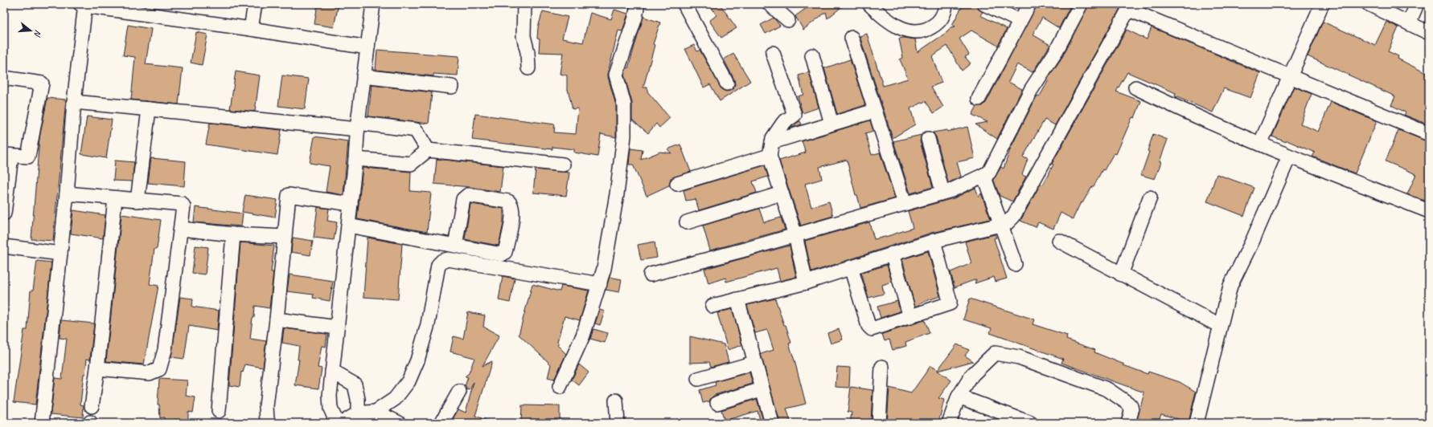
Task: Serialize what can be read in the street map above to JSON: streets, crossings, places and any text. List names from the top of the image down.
{
  "north": "right"
}
